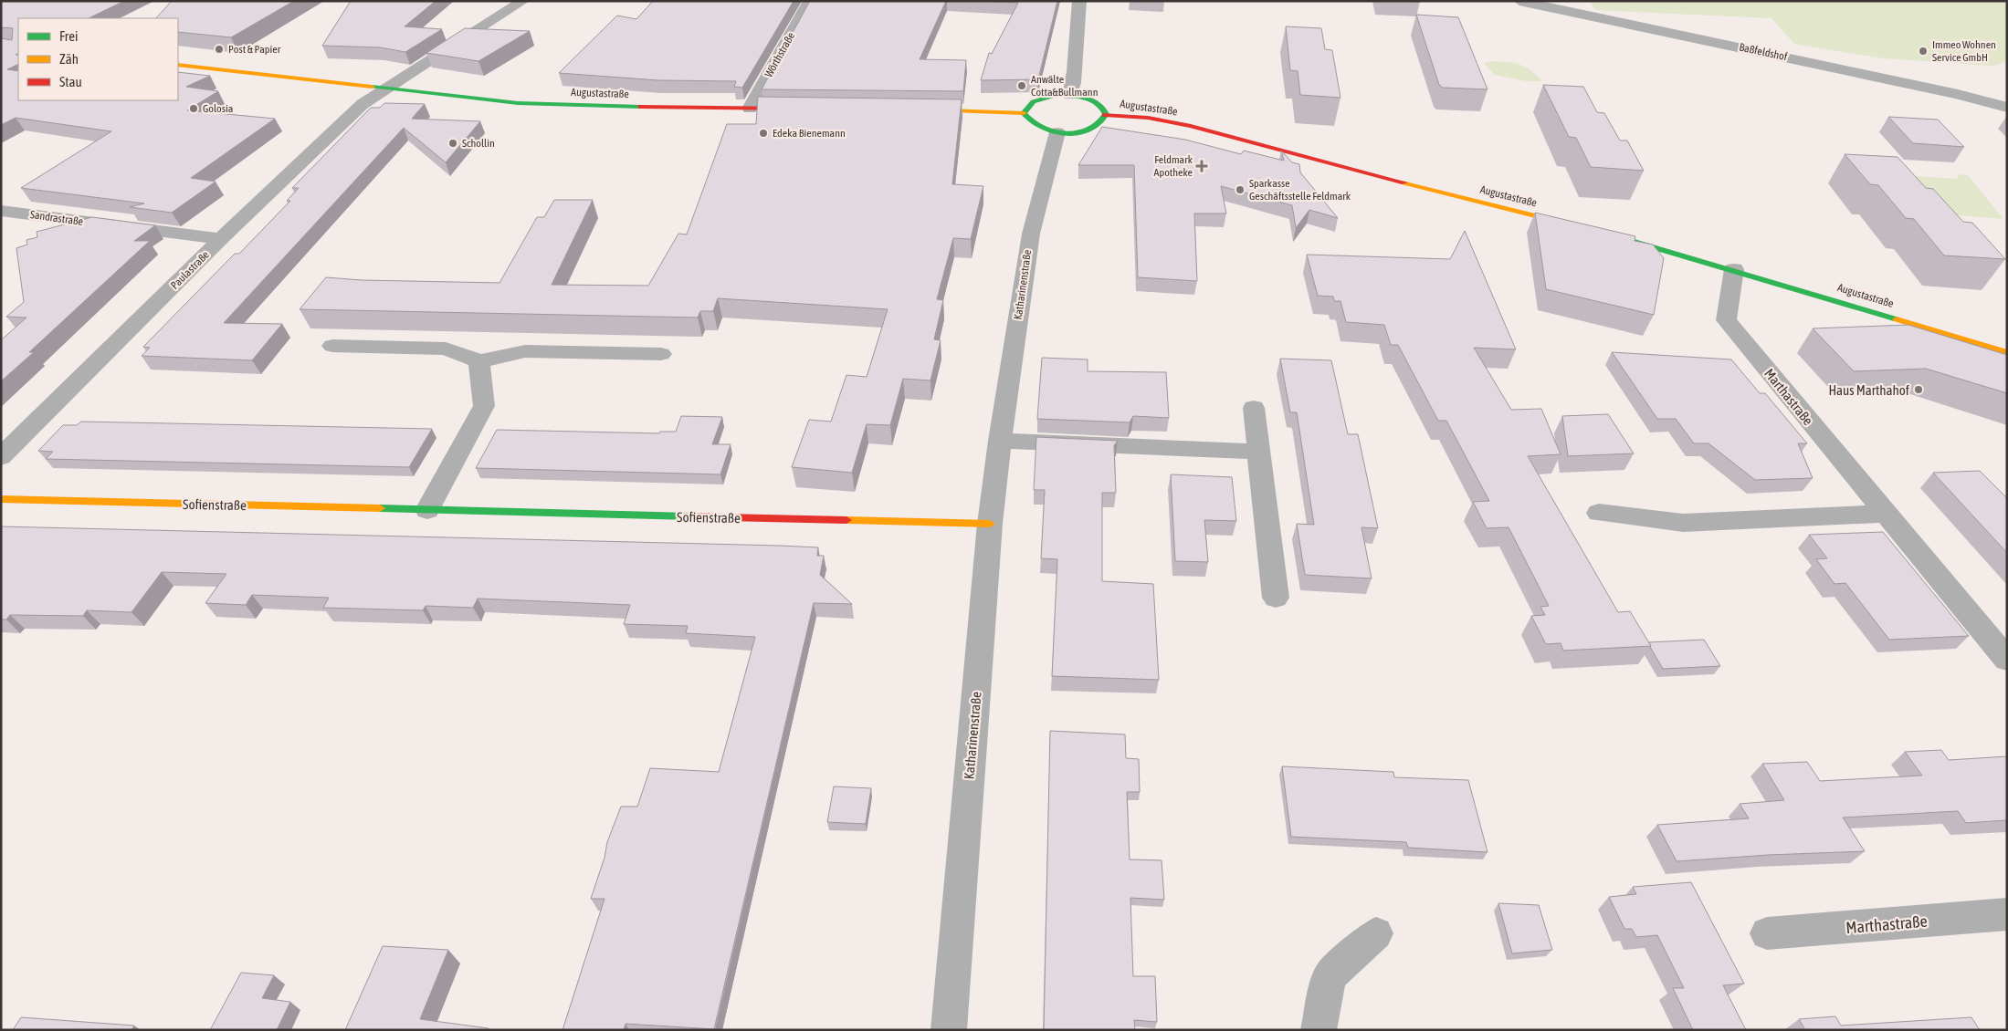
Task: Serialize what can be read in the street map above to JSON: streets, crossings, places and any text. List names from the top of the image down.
{
  "streets": {
    "main road": ["Augustastraße", "Sofienstraße"],
    "street": [
      "Baßfeldshof",
      "Wörthstraße",
      "Sandrastraße",
      "Paulastraße",
      "Katharinenstraße",
      "Marthastraße"
    ]
  },
  "crossings": [
    ["Wörthstraße", "Augustastraße"],
    ["Augustastraße", "Paulastraße"],
    ["Augustastraße", "Marthastraße"],
    ["Sandrastraße", "Paulastraße"],
    ["Katharinenstraße", "Sofienstraße"]
  ],
  "places": {
    "other": [
      "Post & Papier",
      "Immeo Wohnen Service GmbH",
      "Anwälte Cotta&Bullmann",
      "Golosia",
      "Edeka Bienemann",
      "Schollin",
      "Sparkasse Geschäftsstelle Feldmark",
      "Haus Marthahof"
    ],
    "health": ["Feldmark Apotheke"]
  },
  "legend": ["Frei", "Zäh", "Stau"]
}
